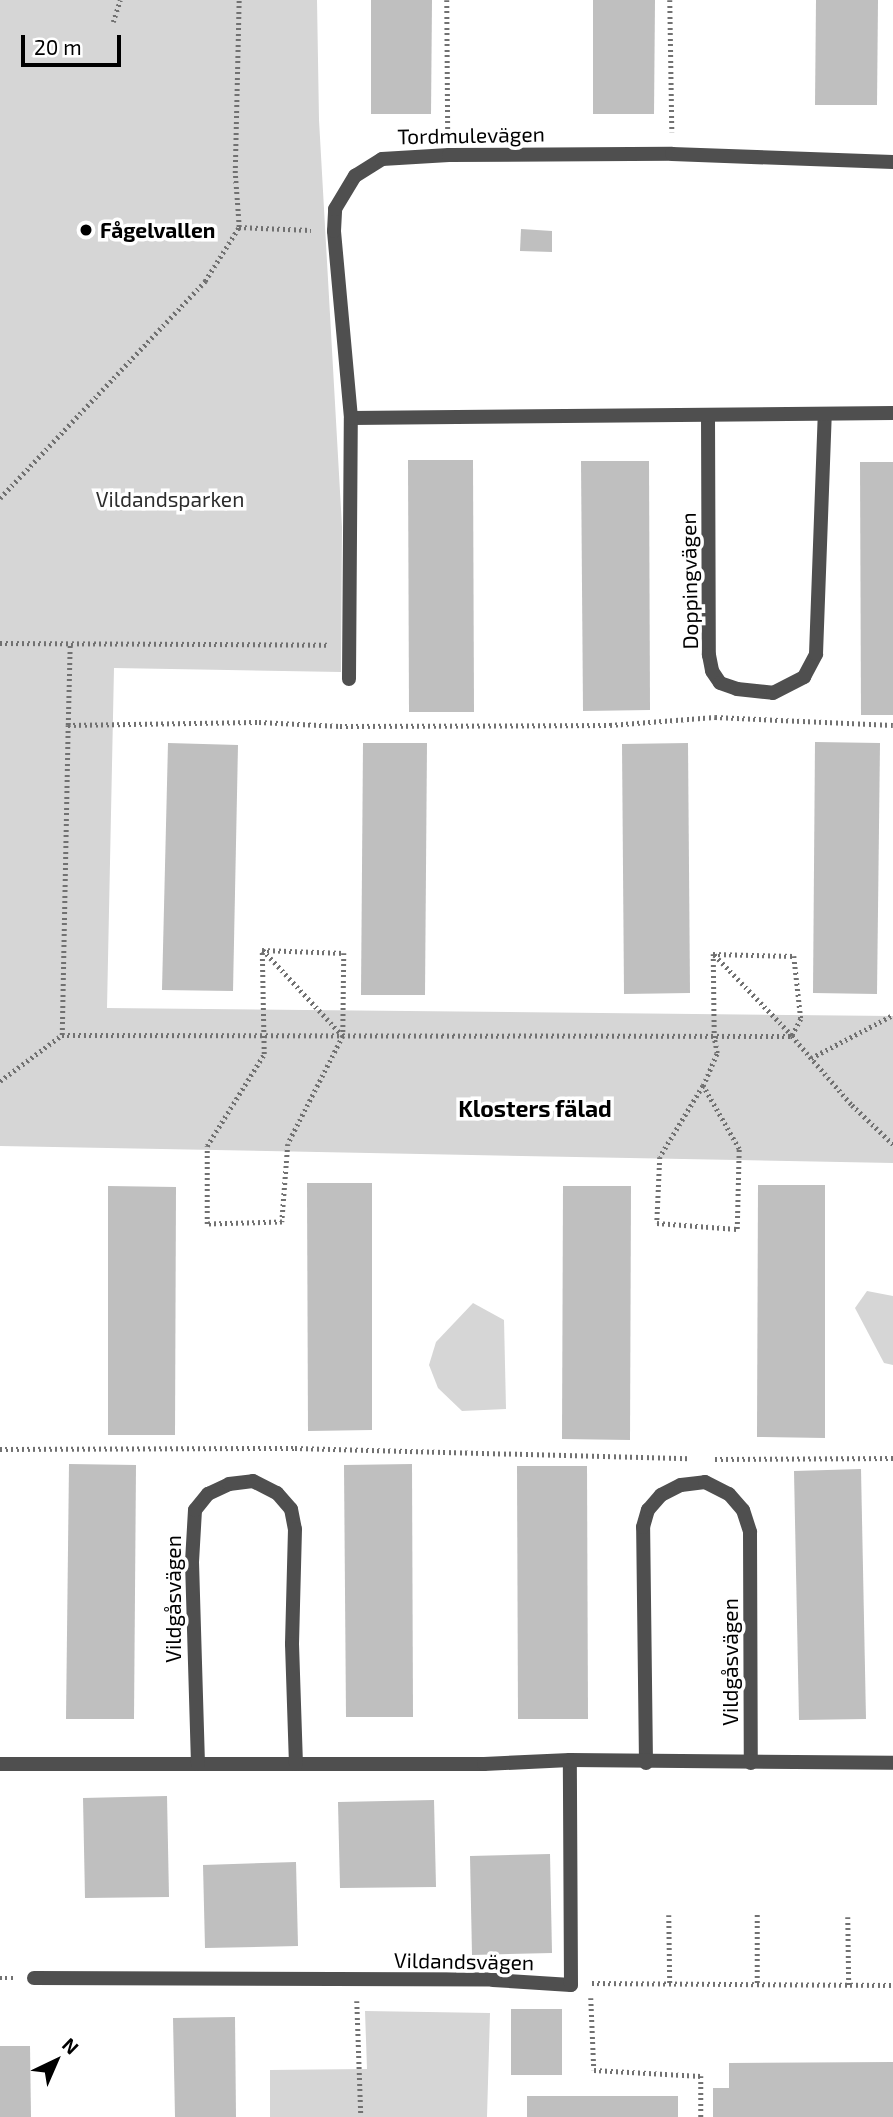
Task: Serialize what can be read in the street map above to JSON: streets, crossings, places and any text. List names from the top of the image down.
{
  "streets": {
    "street": [
      "Tordmulevägen",
      "Doppingvägen",
      "Vildgåsvägen",
      "Vildandsvägen"
    ]
  },
  "districts": ["Klosters fälad"],
  "parks": ["Vildandsparken"],
  "places": ["Fågelvallen"],
  "scale_bar": "20 m",
  "north": "top right"
}
